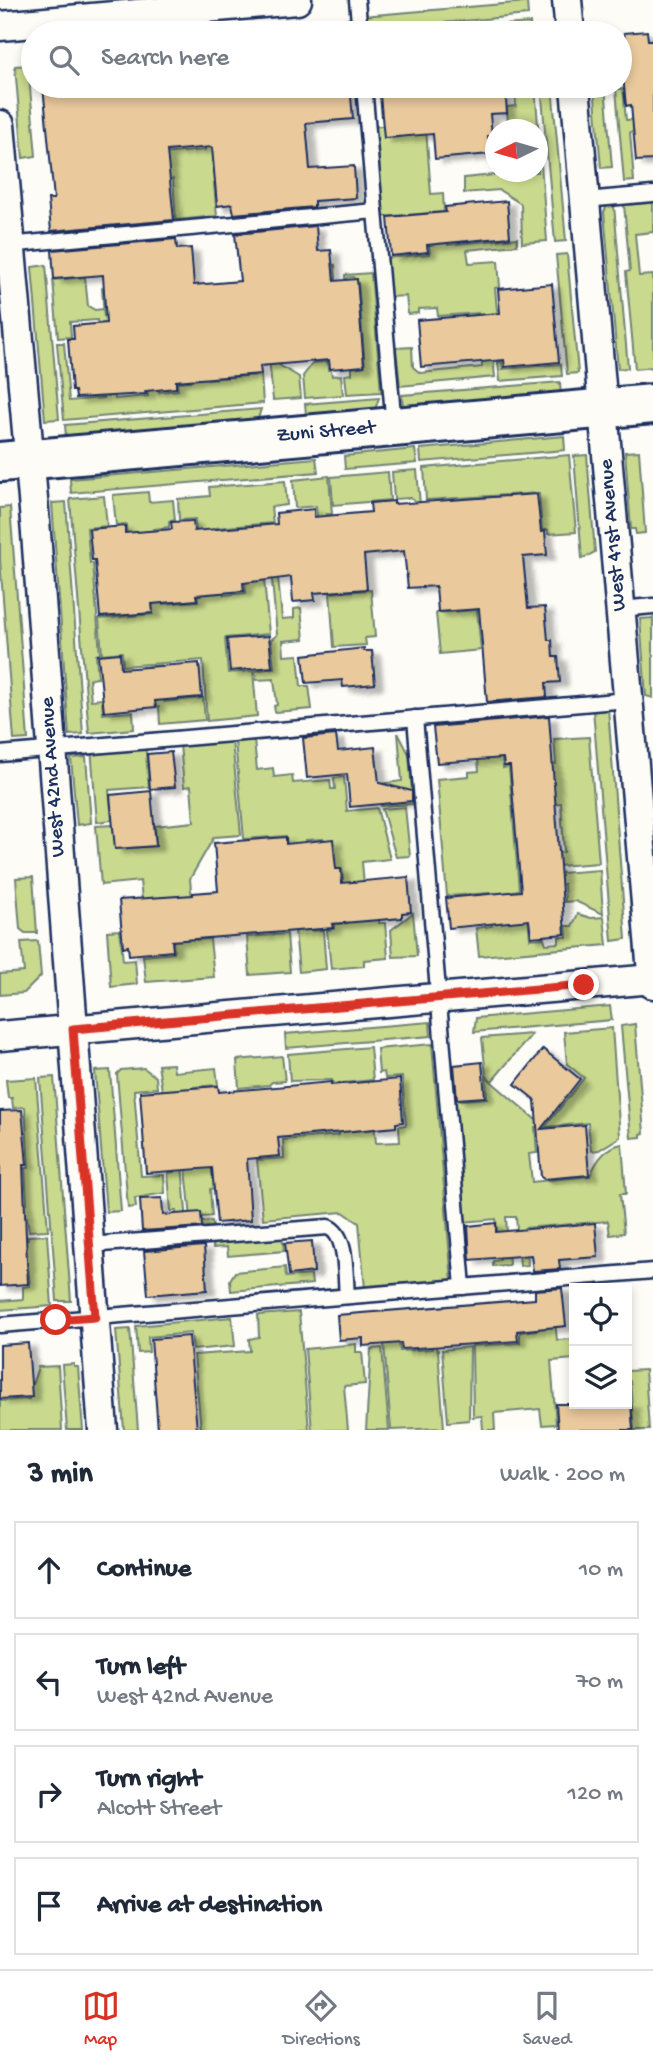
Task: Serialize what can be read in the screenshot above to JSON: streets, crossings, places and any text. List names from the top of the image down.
{
  "streets": {
    "street": ["Zuni Street", "West 41st Avenue", "West 42nd Avenue"]
  },
  "crossings": [
    ["Zuni Street", "West 41st Avenue"],
    ["Zuni Street", "West 42nd Avenue"]
  ],
  "north": "left",
  "page": {
    "search": "Search here",
    "heading": ["3 min", "Walk · 200 m"],
    "list": [
      ["Continue", "10 m"],
      ["Turn left", "West 42nd Avenue", "70 m"],
      ["Turn right", "Alcott Street", "120 m"],
      "Arrive at destination"
    ],
    "nav": ["Map", "Directions", "Saved"]
  }
}
